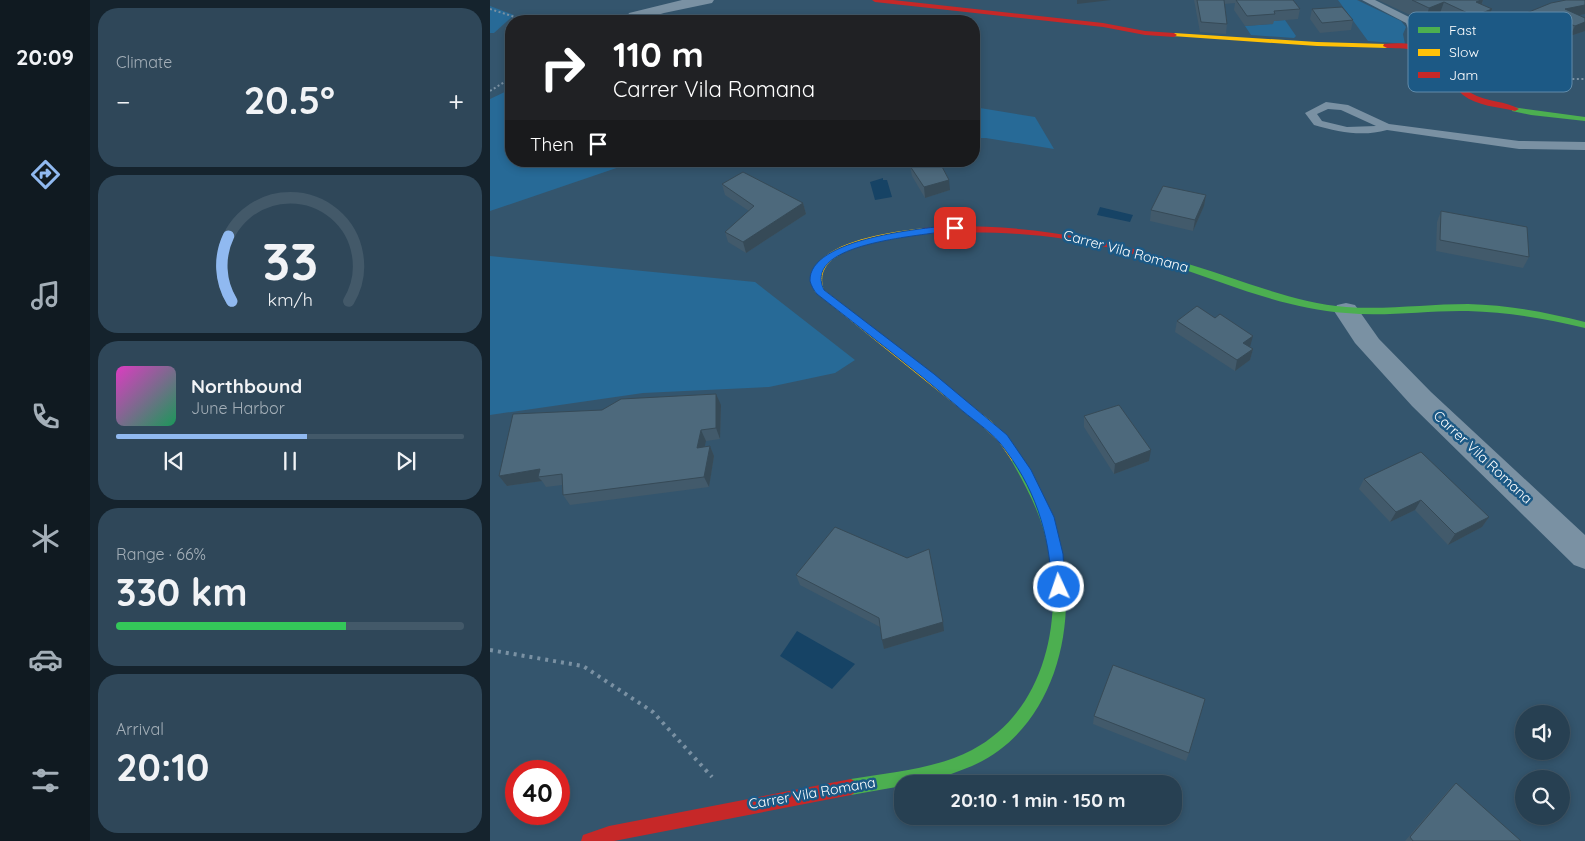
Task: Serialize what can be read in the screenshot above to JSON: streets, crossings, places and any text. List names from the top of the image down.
{
  "streets": {
    "street": ["Carrer Vila Romana"]
  },
  "legend": ["Fast", "Slow", "Jam"],
  "page": {
    "tabs": "20:09",
    "tile": [
      "Climate",
      ["Range · 66%", "330 km"],
      ["Arrival", "20:10"]
    ],
    "turn": ["110 m", "Carrer Vila Romana"],
    "heat": ["−", "20.5°", "+"],
    "then": "Then",
    "song": ["Northbound", "June Harbor"],
    "limit": "40",
    "trip": "20:10 · 1 min · 150 m",
    "gauge": ["33", "km/h"]
  }
}
